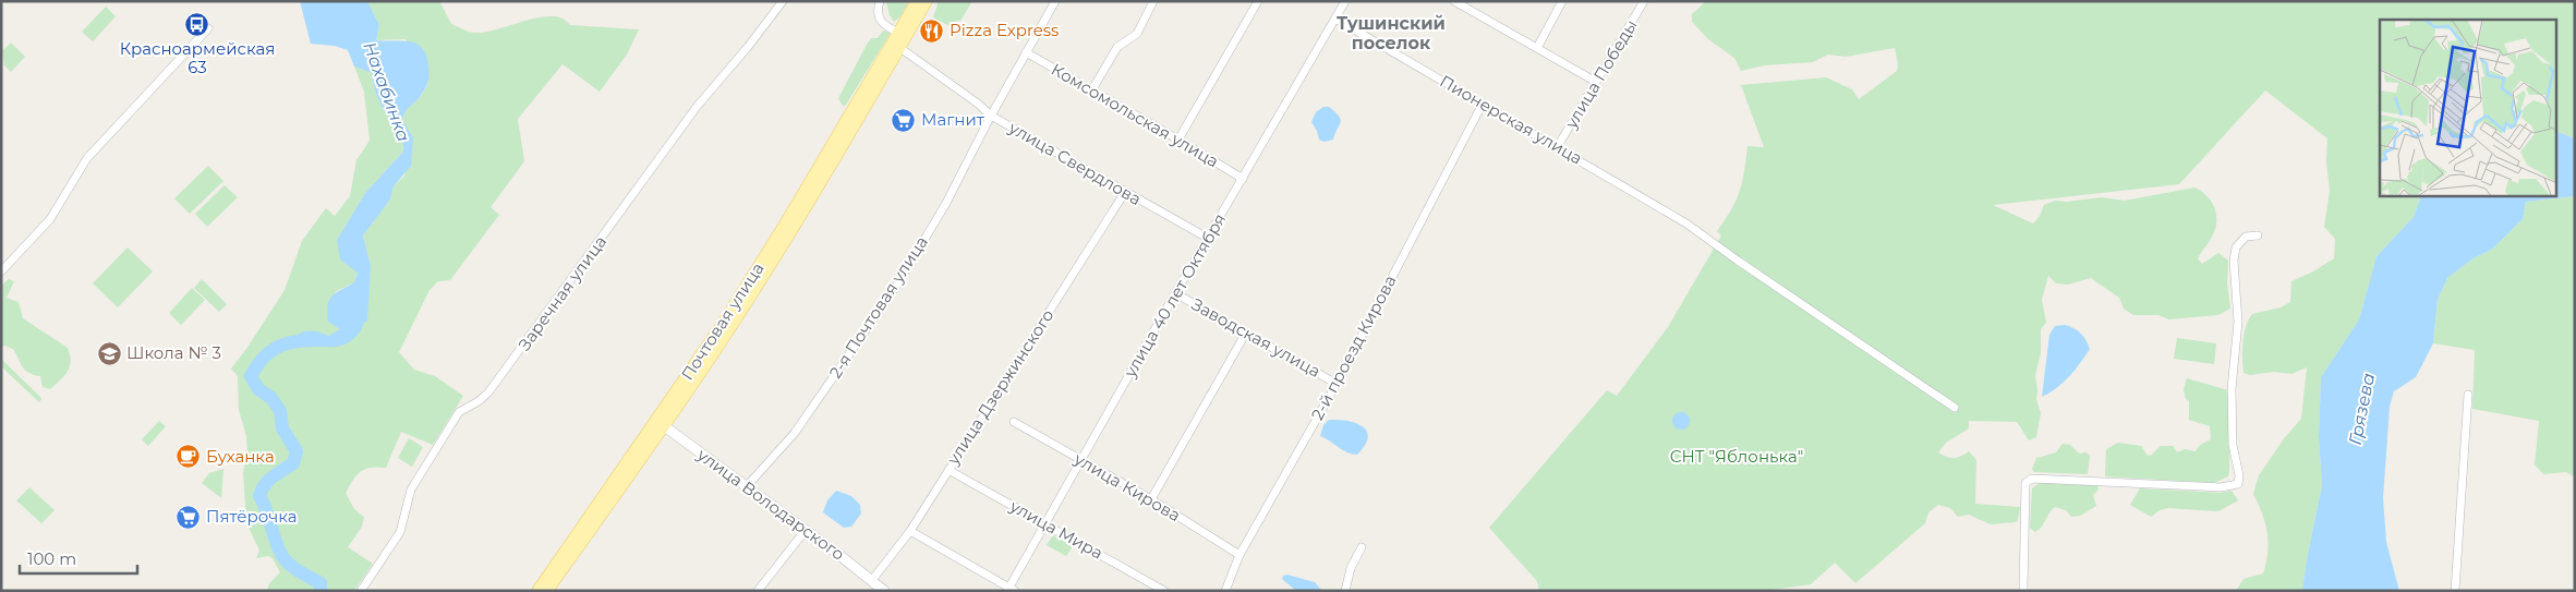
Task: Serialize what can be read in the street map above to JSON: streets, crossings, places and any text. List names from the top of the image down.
{
  "streets": {
    "main road": ["Почтовая улица"],
    "street": [
      "улица Победы",
      "Комсомольская улица",
      "Пионерская улица",
      "улица Свердлова",
      "Заречная улица",
      "улица 40 лет Октября",
      "2-я Почтовая улица",
      "Заводская улица",
      "2-й проезд Кирова",
      "улица Дзержинского",
      "улица Кирова",
      "улица Володарского",
      "улица Мира"
    ]
  },
  "crossings": [
    ["улица Победы", "Пионерская улица"],
    ["Комсомольская улица", "улица 40 лет Октября"],
    ["Комсомольская улица", "2-я Почтовая улица"],
    ["Пионерская улица", "улица 40 лет Октября"],
    ["Пионерская улица", "2-й проезд Кирова"],
    ["улица Свердлова", "улица 40 лет Октября"],
    ["улица Свердлова", "2-я Почтовая улица"],
    ["улица Свердлова", "Почтовая улица"],
    ["улица Свердлова", "улица Дзержинского"],
    ["улица 40 лет Октября", "Заводская улица"],
    ["улица 40 лет Октября", "улица Кирова"],
    ["улица 40 лет Октября", "улица Мира"],
    ["2-я Почтовая улица", "улица Володарского"],
    ["Почтовая улица", "улица Володарского"],
    ["Заводская улица", "2-й проезд Кирова"],
    ["2-й проезд Кирова", "улица Кирова"],
    ["улица Дзержинского", "улица Володарского"],
    ["улица Дзержинского", "улица Мира"]
  ],
  "districts": ["Тушинский поселок"],
  "water": ["Нахабинка", "Грязева"],
  "parks": ["СНТ \"Яблонька\""],
  "places": {
    "bus stop": ["Красноармейская 63"],
    "restaurant": ["Pizza Express"],
    "supermarket": ["Магнит", "Пятёрочка"],
    "school or university": ["Школа № 3"],
    "cafe": ["Буханка"]
  },
  "scale_bar": "100 m"
}
